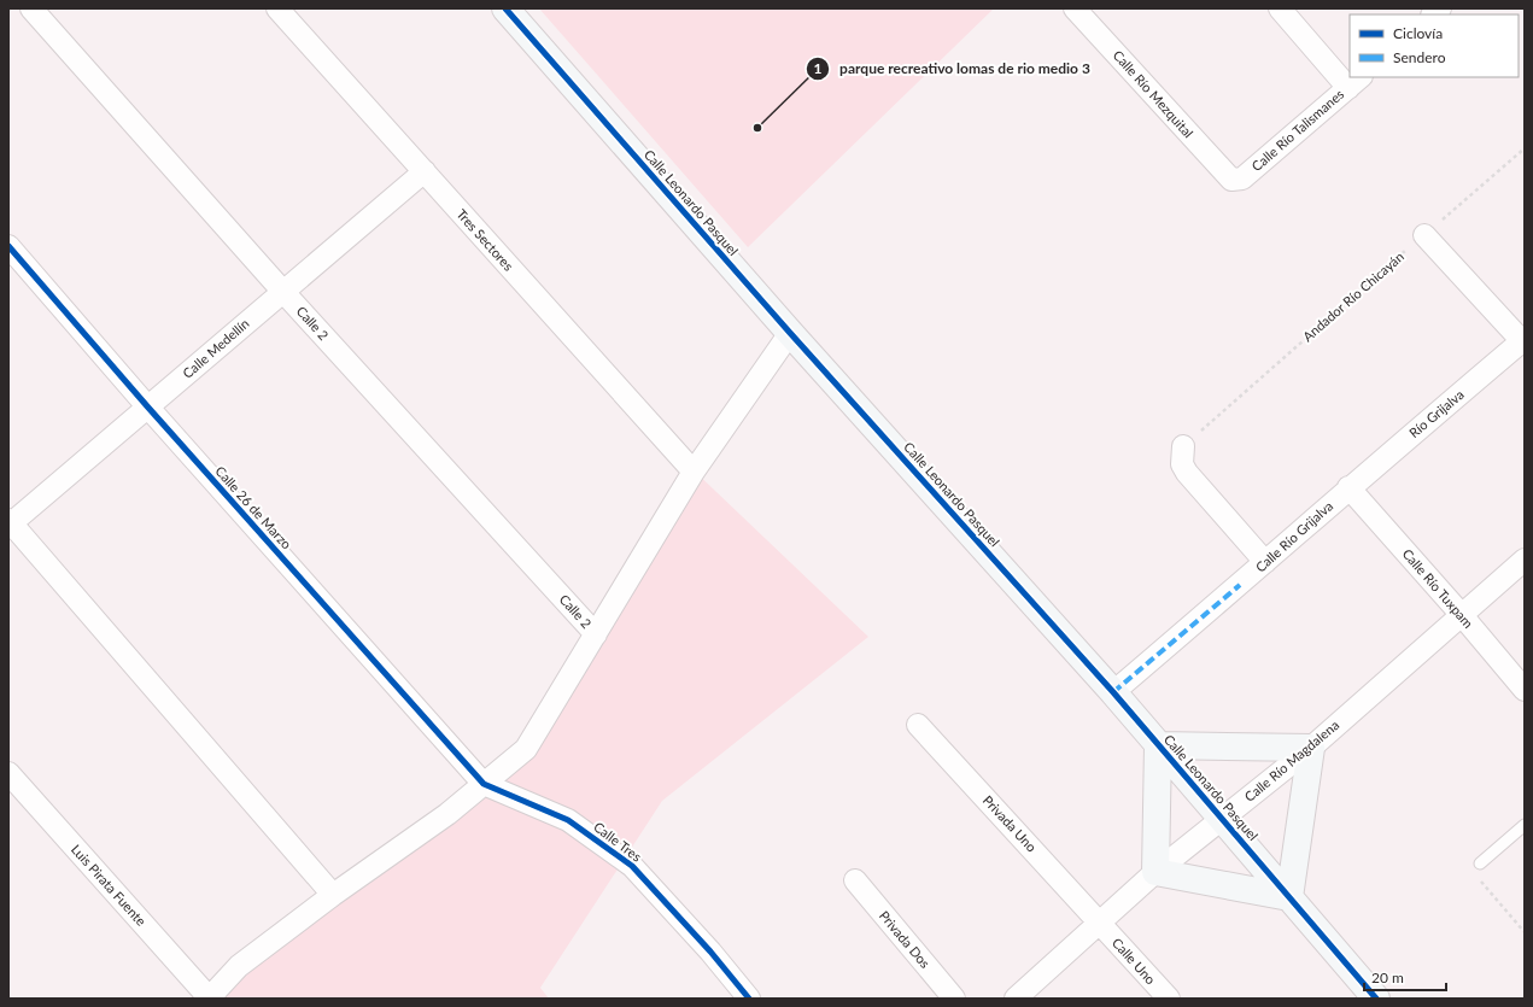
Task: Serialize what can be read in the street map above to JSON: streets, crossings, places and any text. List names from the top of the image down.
{
  "streets": {
    "street": [
      "Calle Río Mezquital",
      "Calle Río Talismanes",
      "Calle Leonardo Pasquel",
      "Tres Sectores",
      "Calle 2",
      "Calle Medellín",
      "Río Grijalva",
      "Calle 26 de Marzo",
      "Calle Río Grijalva",
      "Calle Río Tuxpam",
      "Calle Río Magdalena",
      "Privada Uno",
      "Calle Tres",
      "Luis Pirata Fuente",
      "Privada Dos",
      "Calle Uno"
    ],
    "path": ["Andador Río Chicayán"]
  },
  "crossings": [
    ["Calle Río Mezquital", "Calle Río Talismanes"],
    ["Calle Leonardo Pasquel", "Calle Río Grijalva"],
    ["Calle Leonardo Pasquel", "Calle Río Magdalena"],
    ["Tres Sectores", "Calle Medellín"],
    ["Calle 2", "Calle Medellín"],
    ["Calle Medellín", "Calle 26 de Marzo"],
    ["Río Grijalva", "Calle Río Grijalva"],
    ["Río Grijalva", "Calle Río Tuxpam"],
    ["Calle 26 de Marzo", "Calle Tres"],
    ["Calle Río Grijalva", "Calle Río Tuxpam"],
    ["Calle Río Tuxpam", "Calle Río Magdalena"],
    ["Calle Río Magdalena", "Privada Uno"],
    ["Calle Río Magdalena", "Calle Uno"],
    ["Privada Uno", "Calle Uno"]
  ],
  "places": ["parque recreativo lomas de rio medio 3"],
  "legend": ["Ciclovía", "Sendero"],
  "scale_bar": "20 m"
}
